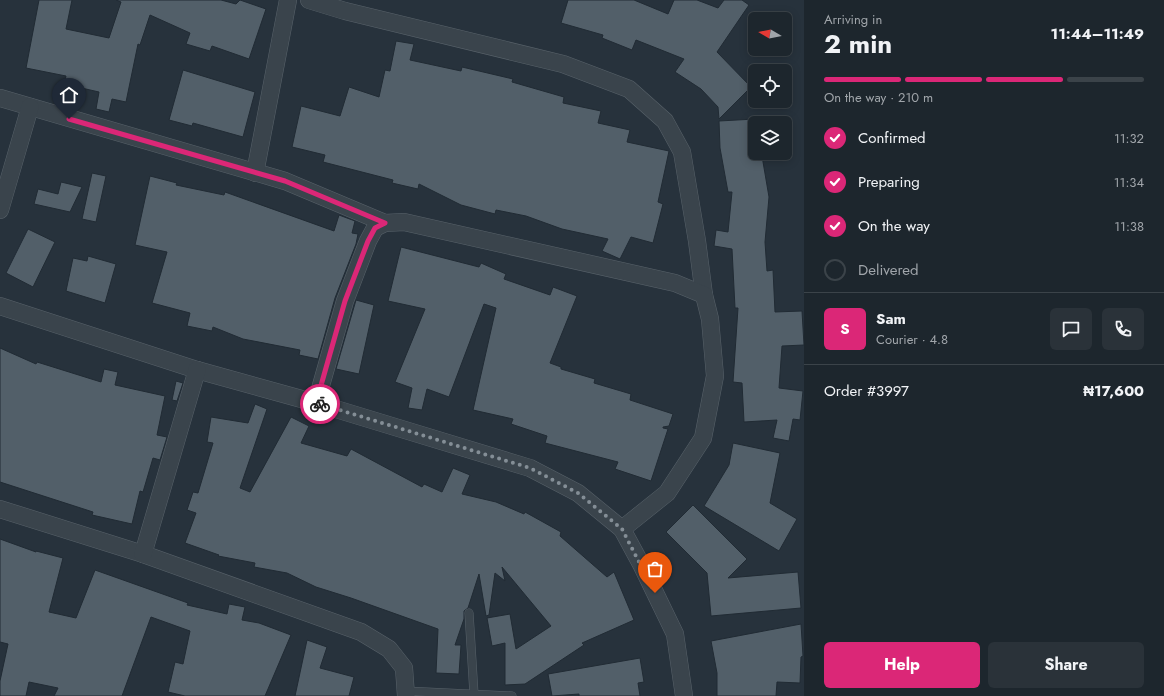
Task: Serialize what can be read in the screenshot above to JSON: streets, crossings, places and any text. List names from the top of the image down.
{
  "north": "left",
  "page": {
    "heading": ["2 min", "Arriving in", "11:44–11:49"],
    "panel": [
      "Sam",
      "Courier · 4.8",
      "Order #3997",
      "₦17,600"
    ],
    "bar": "On the way · 210 m",
    "list": [
      ["Confirmed", "11:32"],
      ["Preparing", "11:34"],
      ["On the way", "11:38"],
      "Delivered"
    ],
    "round": "S",
    "buttons": ["Help", "Share"]
  }
}
